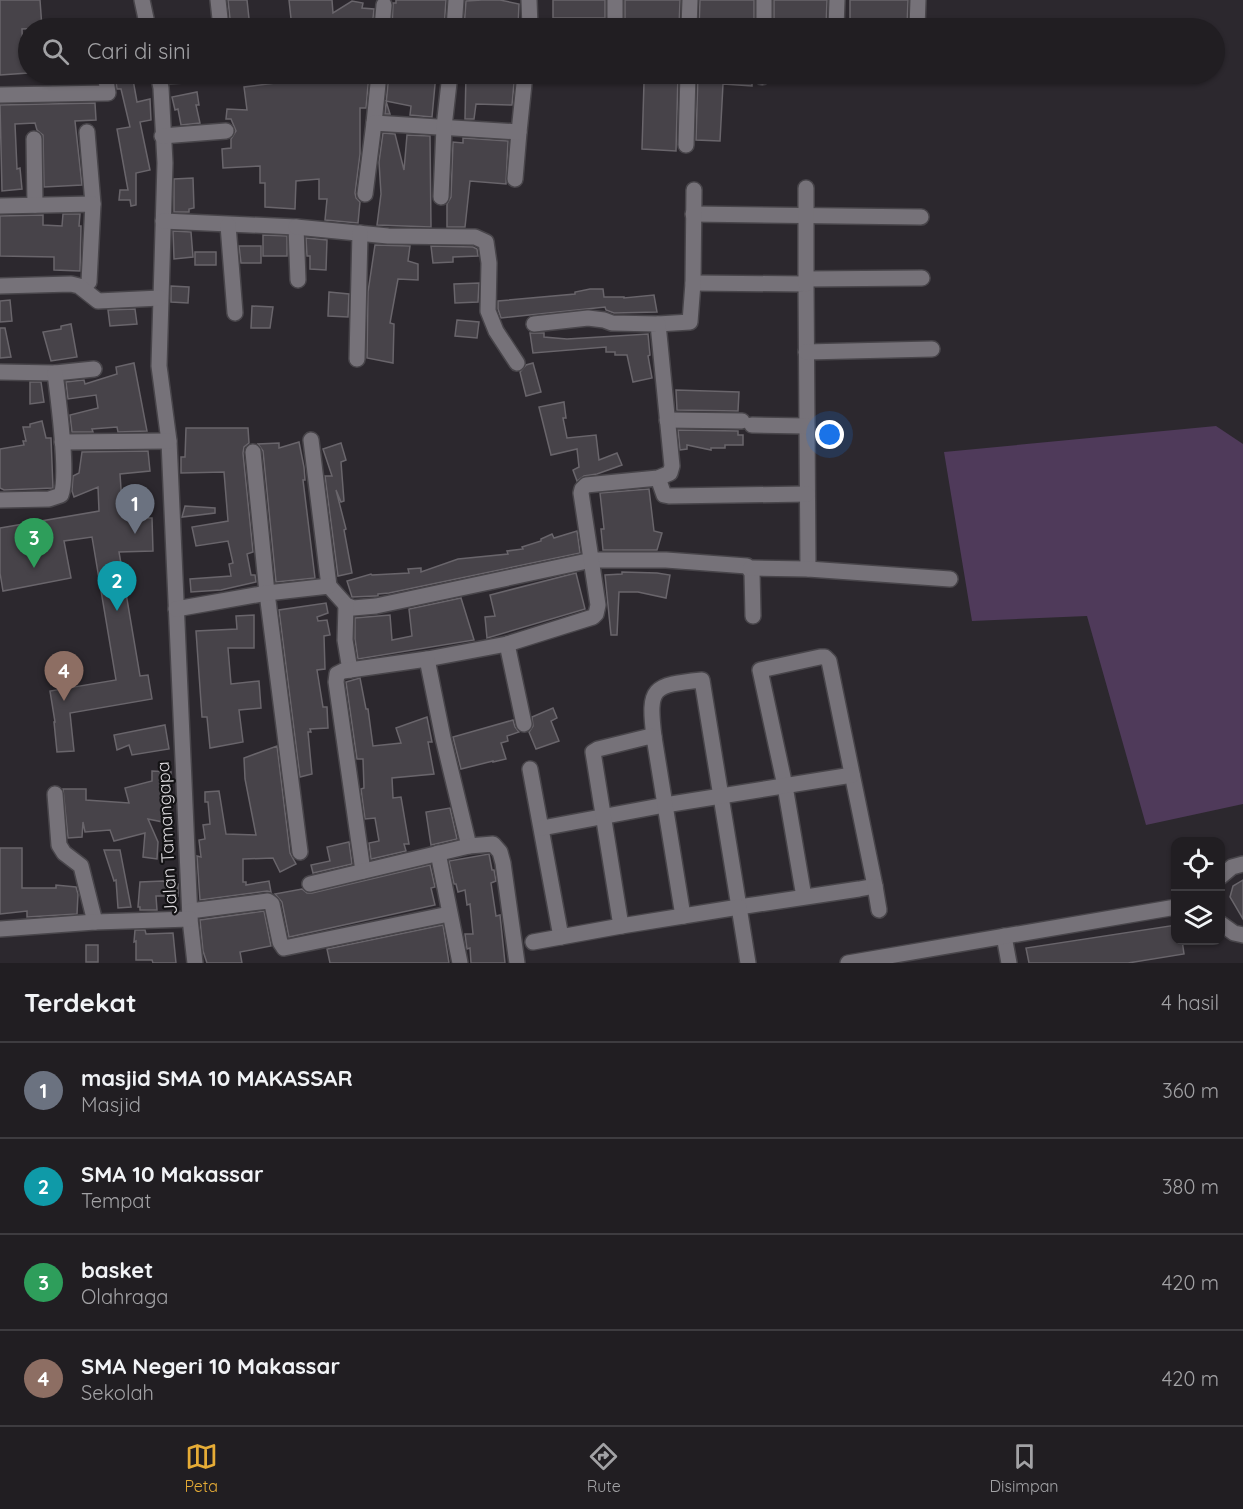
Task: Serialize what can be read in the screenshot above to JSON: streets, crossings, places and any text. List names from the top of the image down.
{
  "streets": {
    "street": ["Jalan Tamangapa"]
  },
  "page": {
    "search": "Cari di sini",
    "pins": [
      "1",
      "3",
      "2",
      "4"
    ],
    "heading": ["Terdekat", "4 hasil"],
    "list": [
      {
        "mark": "1",
        "name": "masjid SMA 10 MAKASSAR",
        "note": "Masjid",
        "value": "360 m"
      },
      {
        "mark": "2",
        "name": "SMA 10 Makassar",
        "note": "Tempat",
        "value": "380 m"
      },
      {
        "mark": "3",
        "name": "basket",
        "note": "Olahraga",
        "value": "420 m"
      },
      {
        "mark": "4",
        "name": "SMA Negeri 10 Makassar",
        "note": "Sekolah",
        "value": "420 m"
      }
    ],
    "nav": ["Peta", "Rute", "Disimpan"]
  }
}
